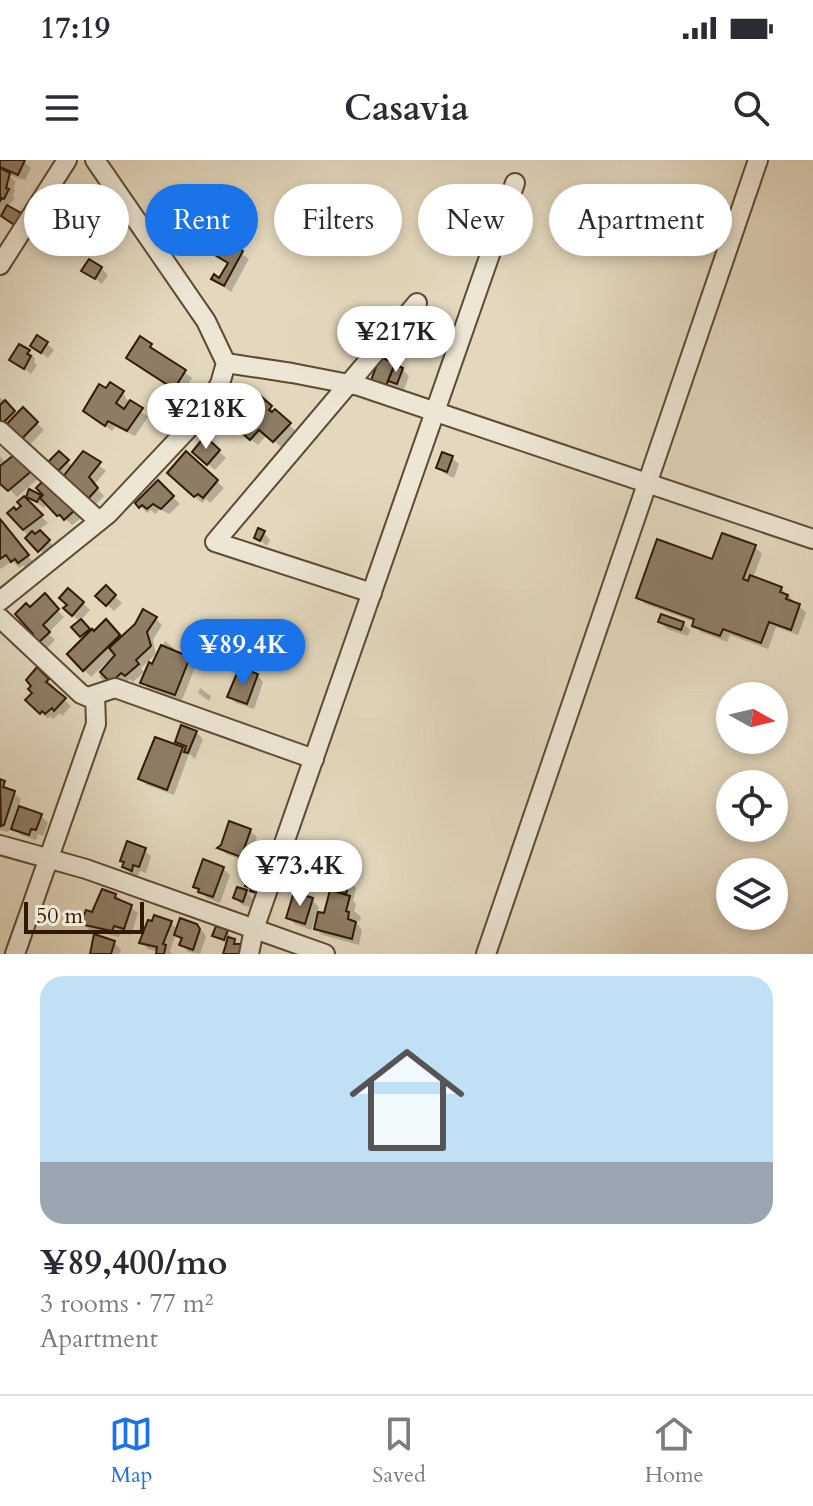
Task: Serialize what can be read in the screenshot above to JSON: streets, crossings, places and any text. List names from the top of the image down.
{
  "scale_bar": "50 m",
  "north": "right",
  "page": {
    "status": "17:19",
    "header": "Casavia",
    "chip": [
      "Buy",
      "Rent",
      "Filters",
      "New",
      "Apartment"
    ],
    "price": [
      "¥217K",
      "¥218K",
      "¥89.4K",
      "¥73.4K"
    ],
    "scale": "50 m",
    "list": [
      {
        "name": "¥89,400/mo",
        "note": "3 rooms · 77 m² · Apartment"
      }
    ],
    "tabs": ["Map", "Saved", "Home"]
  }
}
